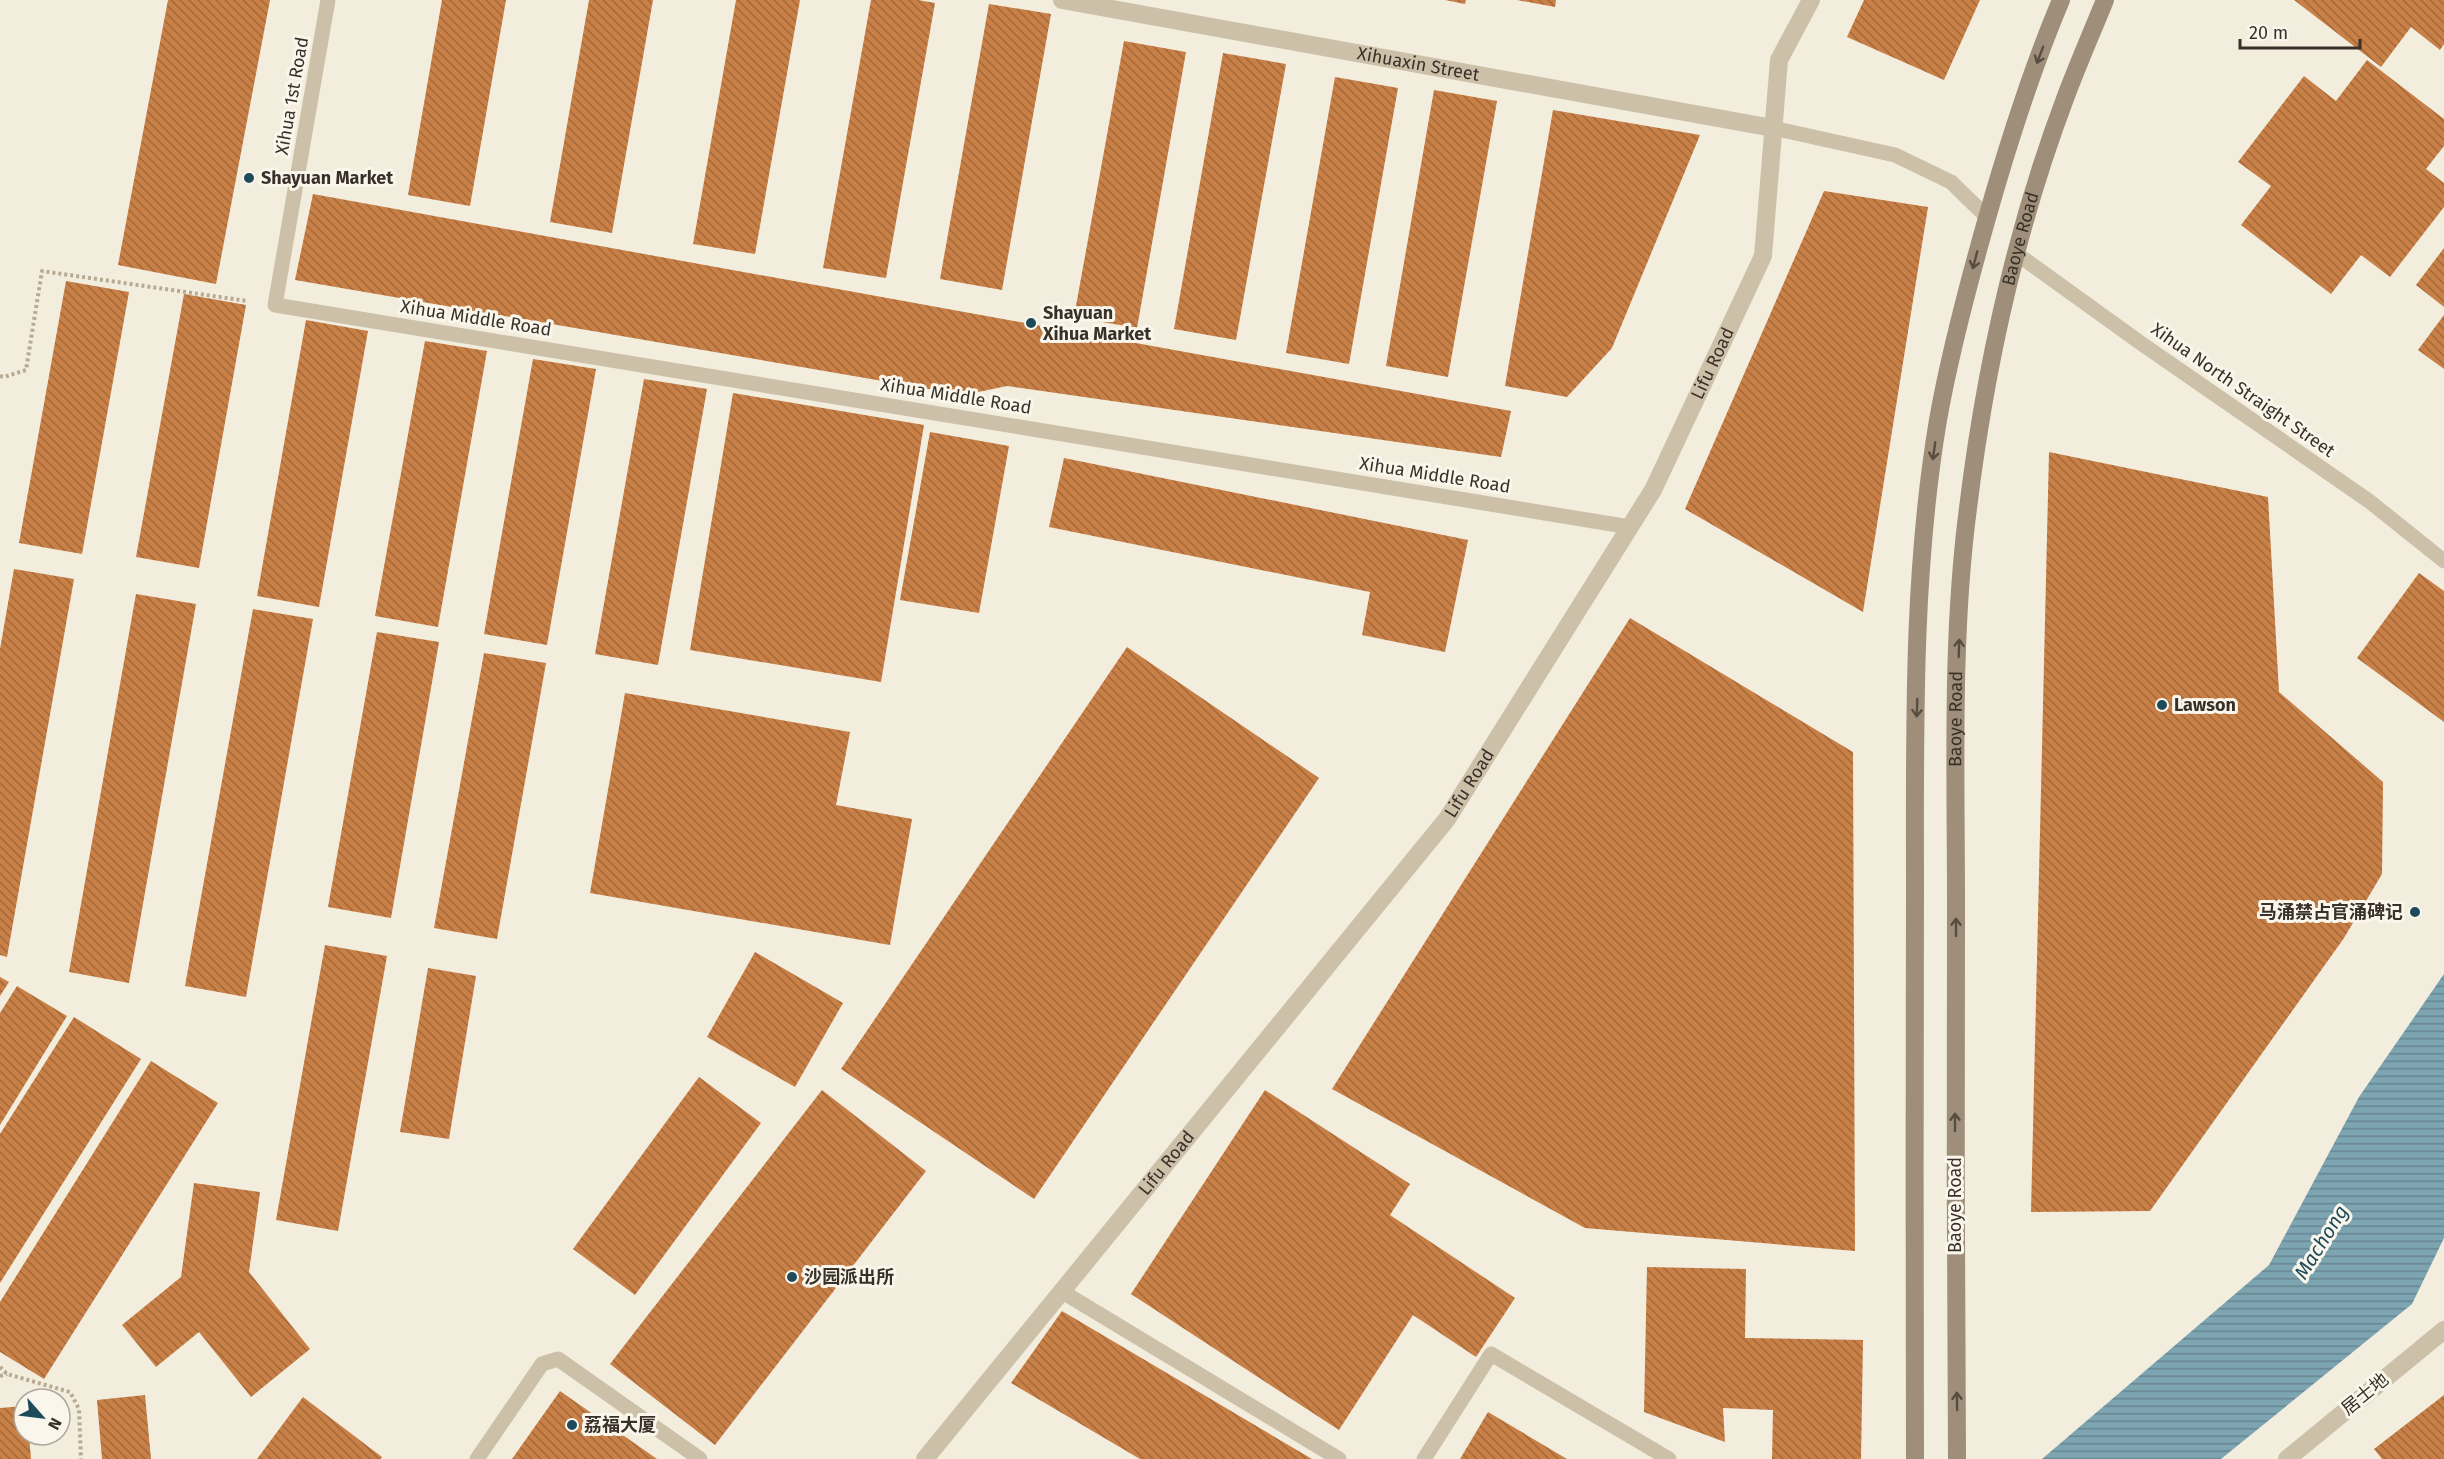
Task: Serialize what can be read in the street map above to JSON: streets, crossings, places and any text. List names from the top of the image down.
{
  "streets": {
    "main road": ["Baoye Road"],
    "street": ["Xihuaxin Street", "Lifu Road", "居士地"],
    "lane": ["Xihua 1st Road", "Xihua Middle Road", "Xihua North Straight Street"]
  },
  "crossings": [
    ["Xihuaxin Street", "Lifu Road"],
    ["Xihua 1st Road", "Xihua Middle Road"],
    ["Baoye Road", "Xihua North Straight Street"],
    ["Xihua Middle Road", "Lifu Road"]
  ],
  "water": ["Machong"],
  "places": [
    "Shayuan Market",
    "Shayuan Xihua Market",
    "Lawson",
    "马涌禁占官涌碑记",
    "沙园派出所",
    "荔福大厦"
  ],
  "scale_bar": "20 m",
  "north": "bottom right"
}
